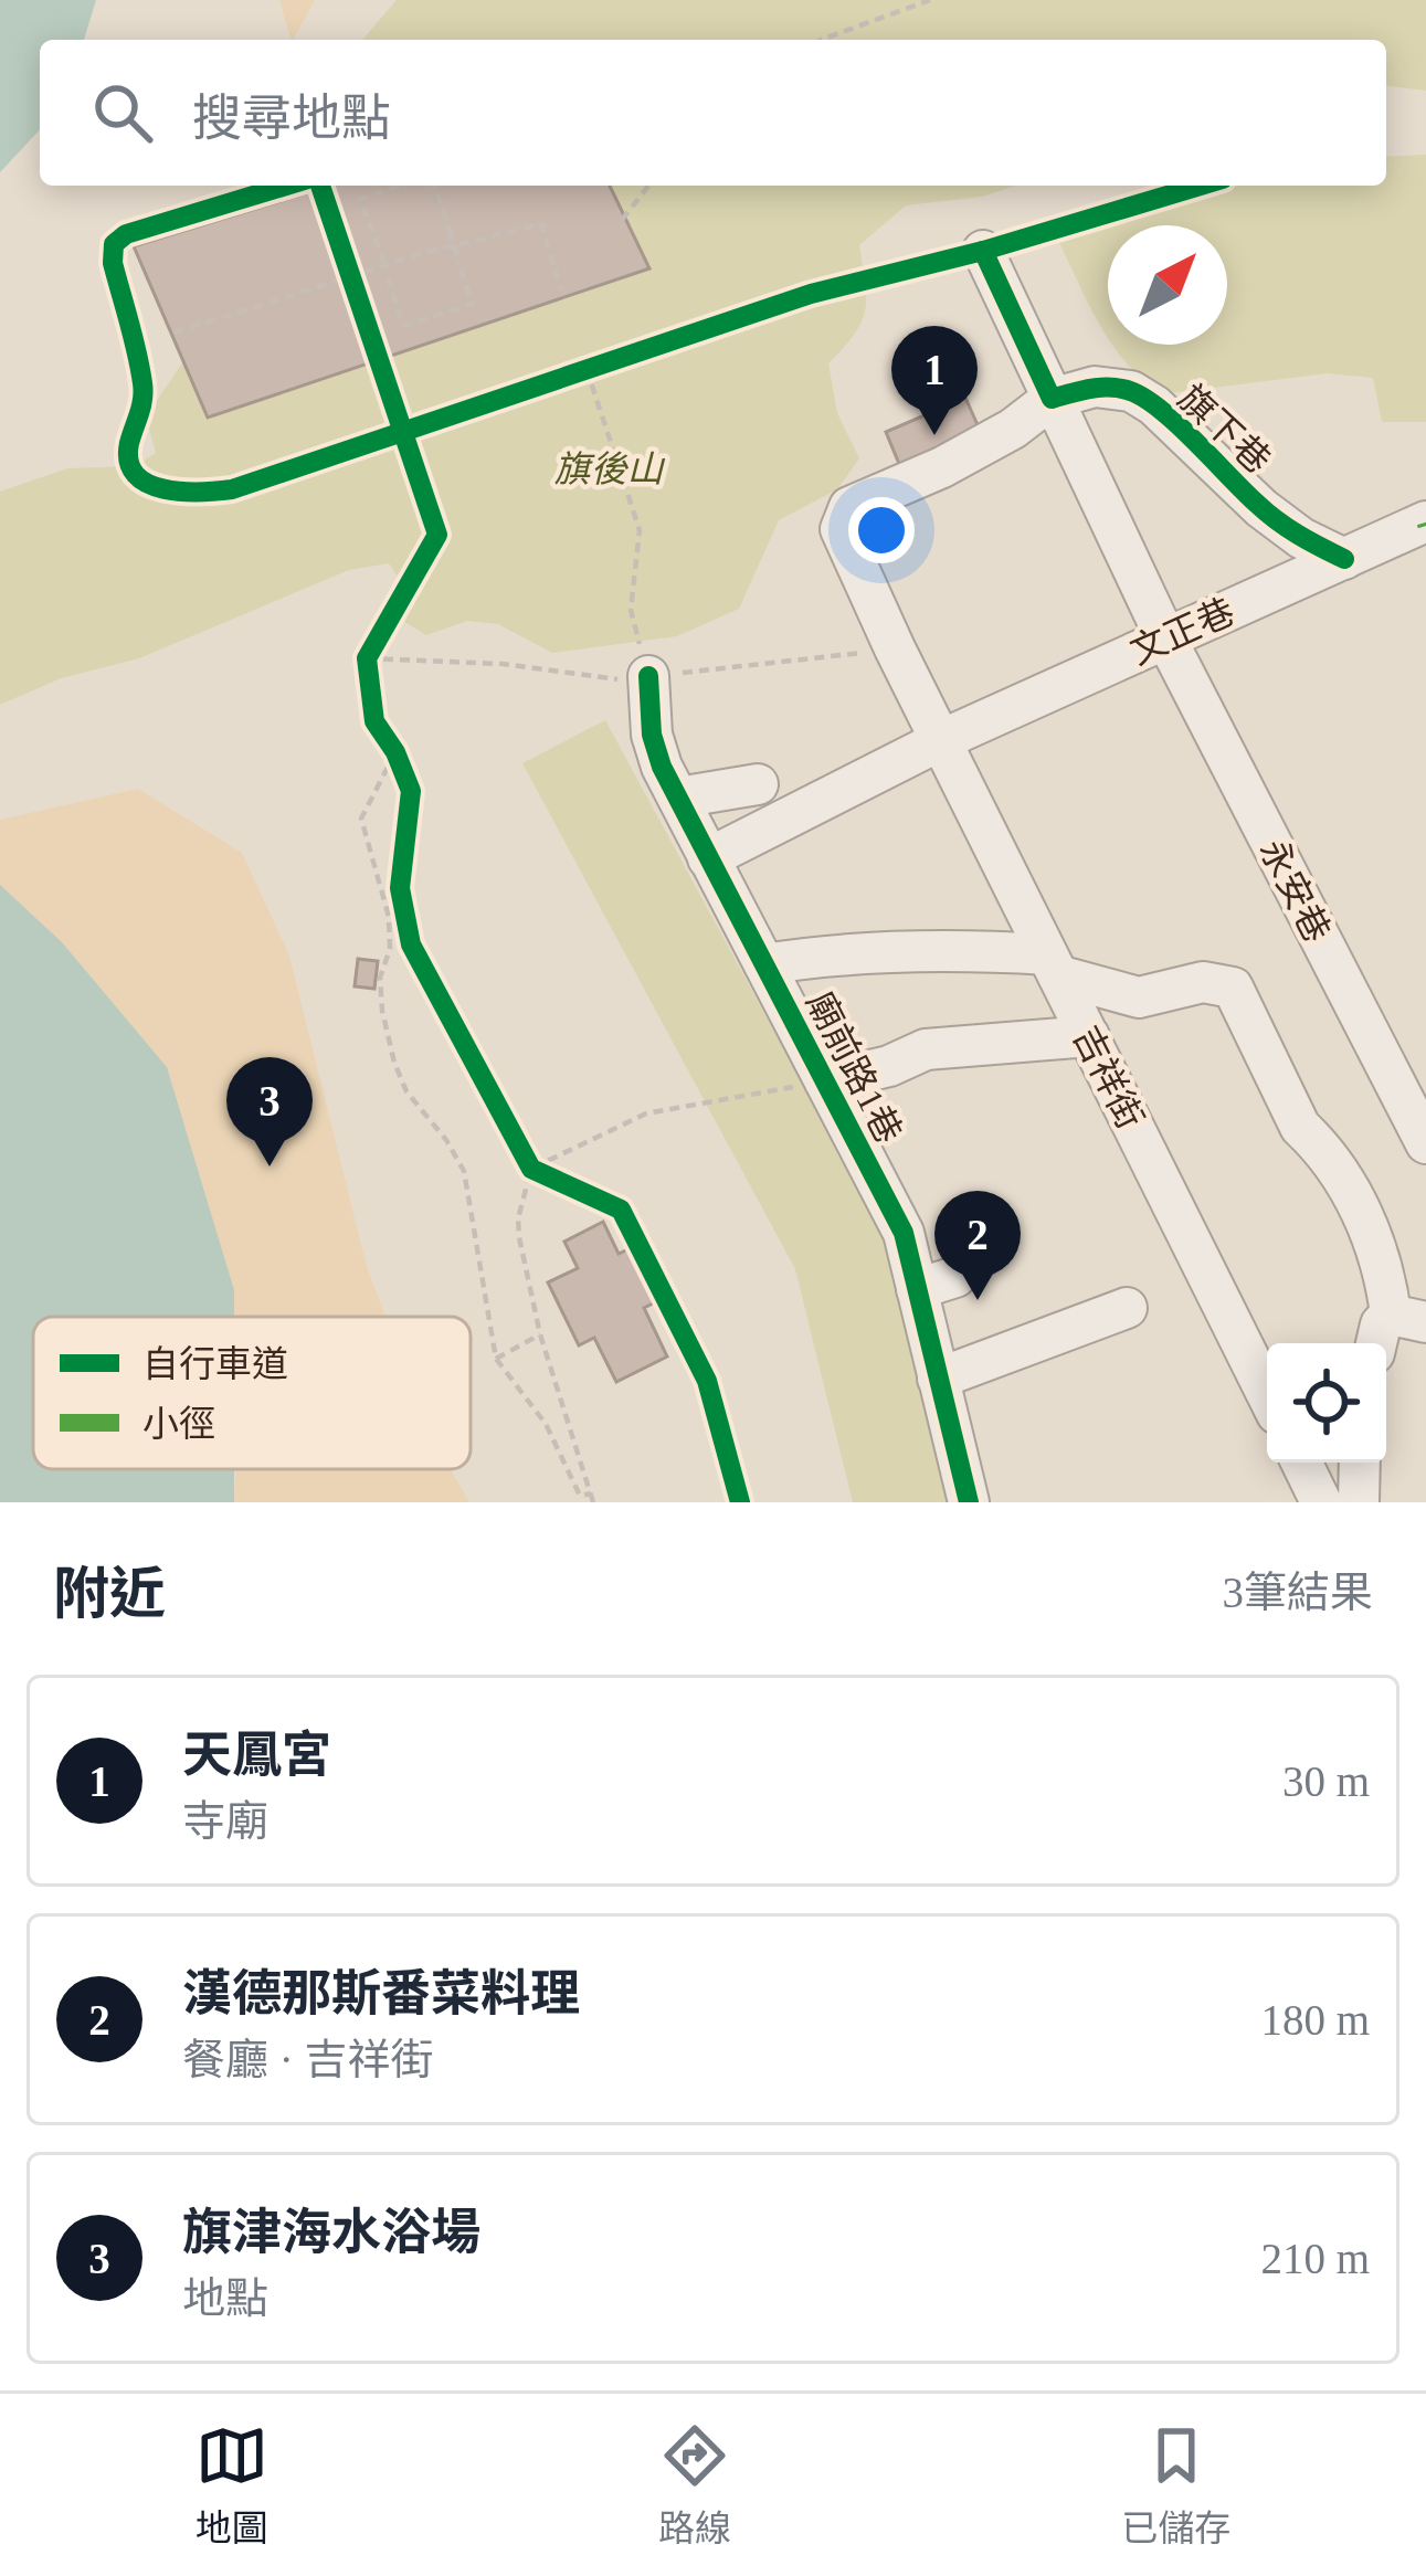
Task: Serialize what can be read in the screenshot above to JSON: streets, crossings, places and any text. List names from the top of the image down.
{
  "streets": {
    "street": [
      "旗下巷",
      "文正巷",
      "永安巷",
      "廟前路1巷",
      "吉祥街"
    ]
  },
  "crossings": [
    ["旗下巷", "文正巷"],
    ["旗下巷", "吉祥街"],
    ["文正巷", "永安巷"],
    ["文正巷", "廟前路1巷"],
    ["文正巷", "吉祥街"]
  ],
  "parks": ["旗後山"],
  "legend": ["自行車道", "小徑"],
  "north": "top right",
  "page": {
    "search": "搜尋地點",
    "pins": ["1", "3", "2"],
    "heading": ["附近", "3筆結果"],
    "list": [
      {
        "mark": "1",
        "name": "天鳳宮",
        "note": "寺廟",
        "value": "30 m"
      },
      {
        "mark": "2",
        "name": "漢德那斯番菜料理",
        "note": "餐廳 · 吉祥街",
        "value": "180 m"
      },
      {
        "mark": "3",
        "name": "旗津海水浴場",
        "note": "地點",
        "value": "210 m"
      }
    ],
    "nav": ["地圖", "路線", "已儲存"]
  }
}
